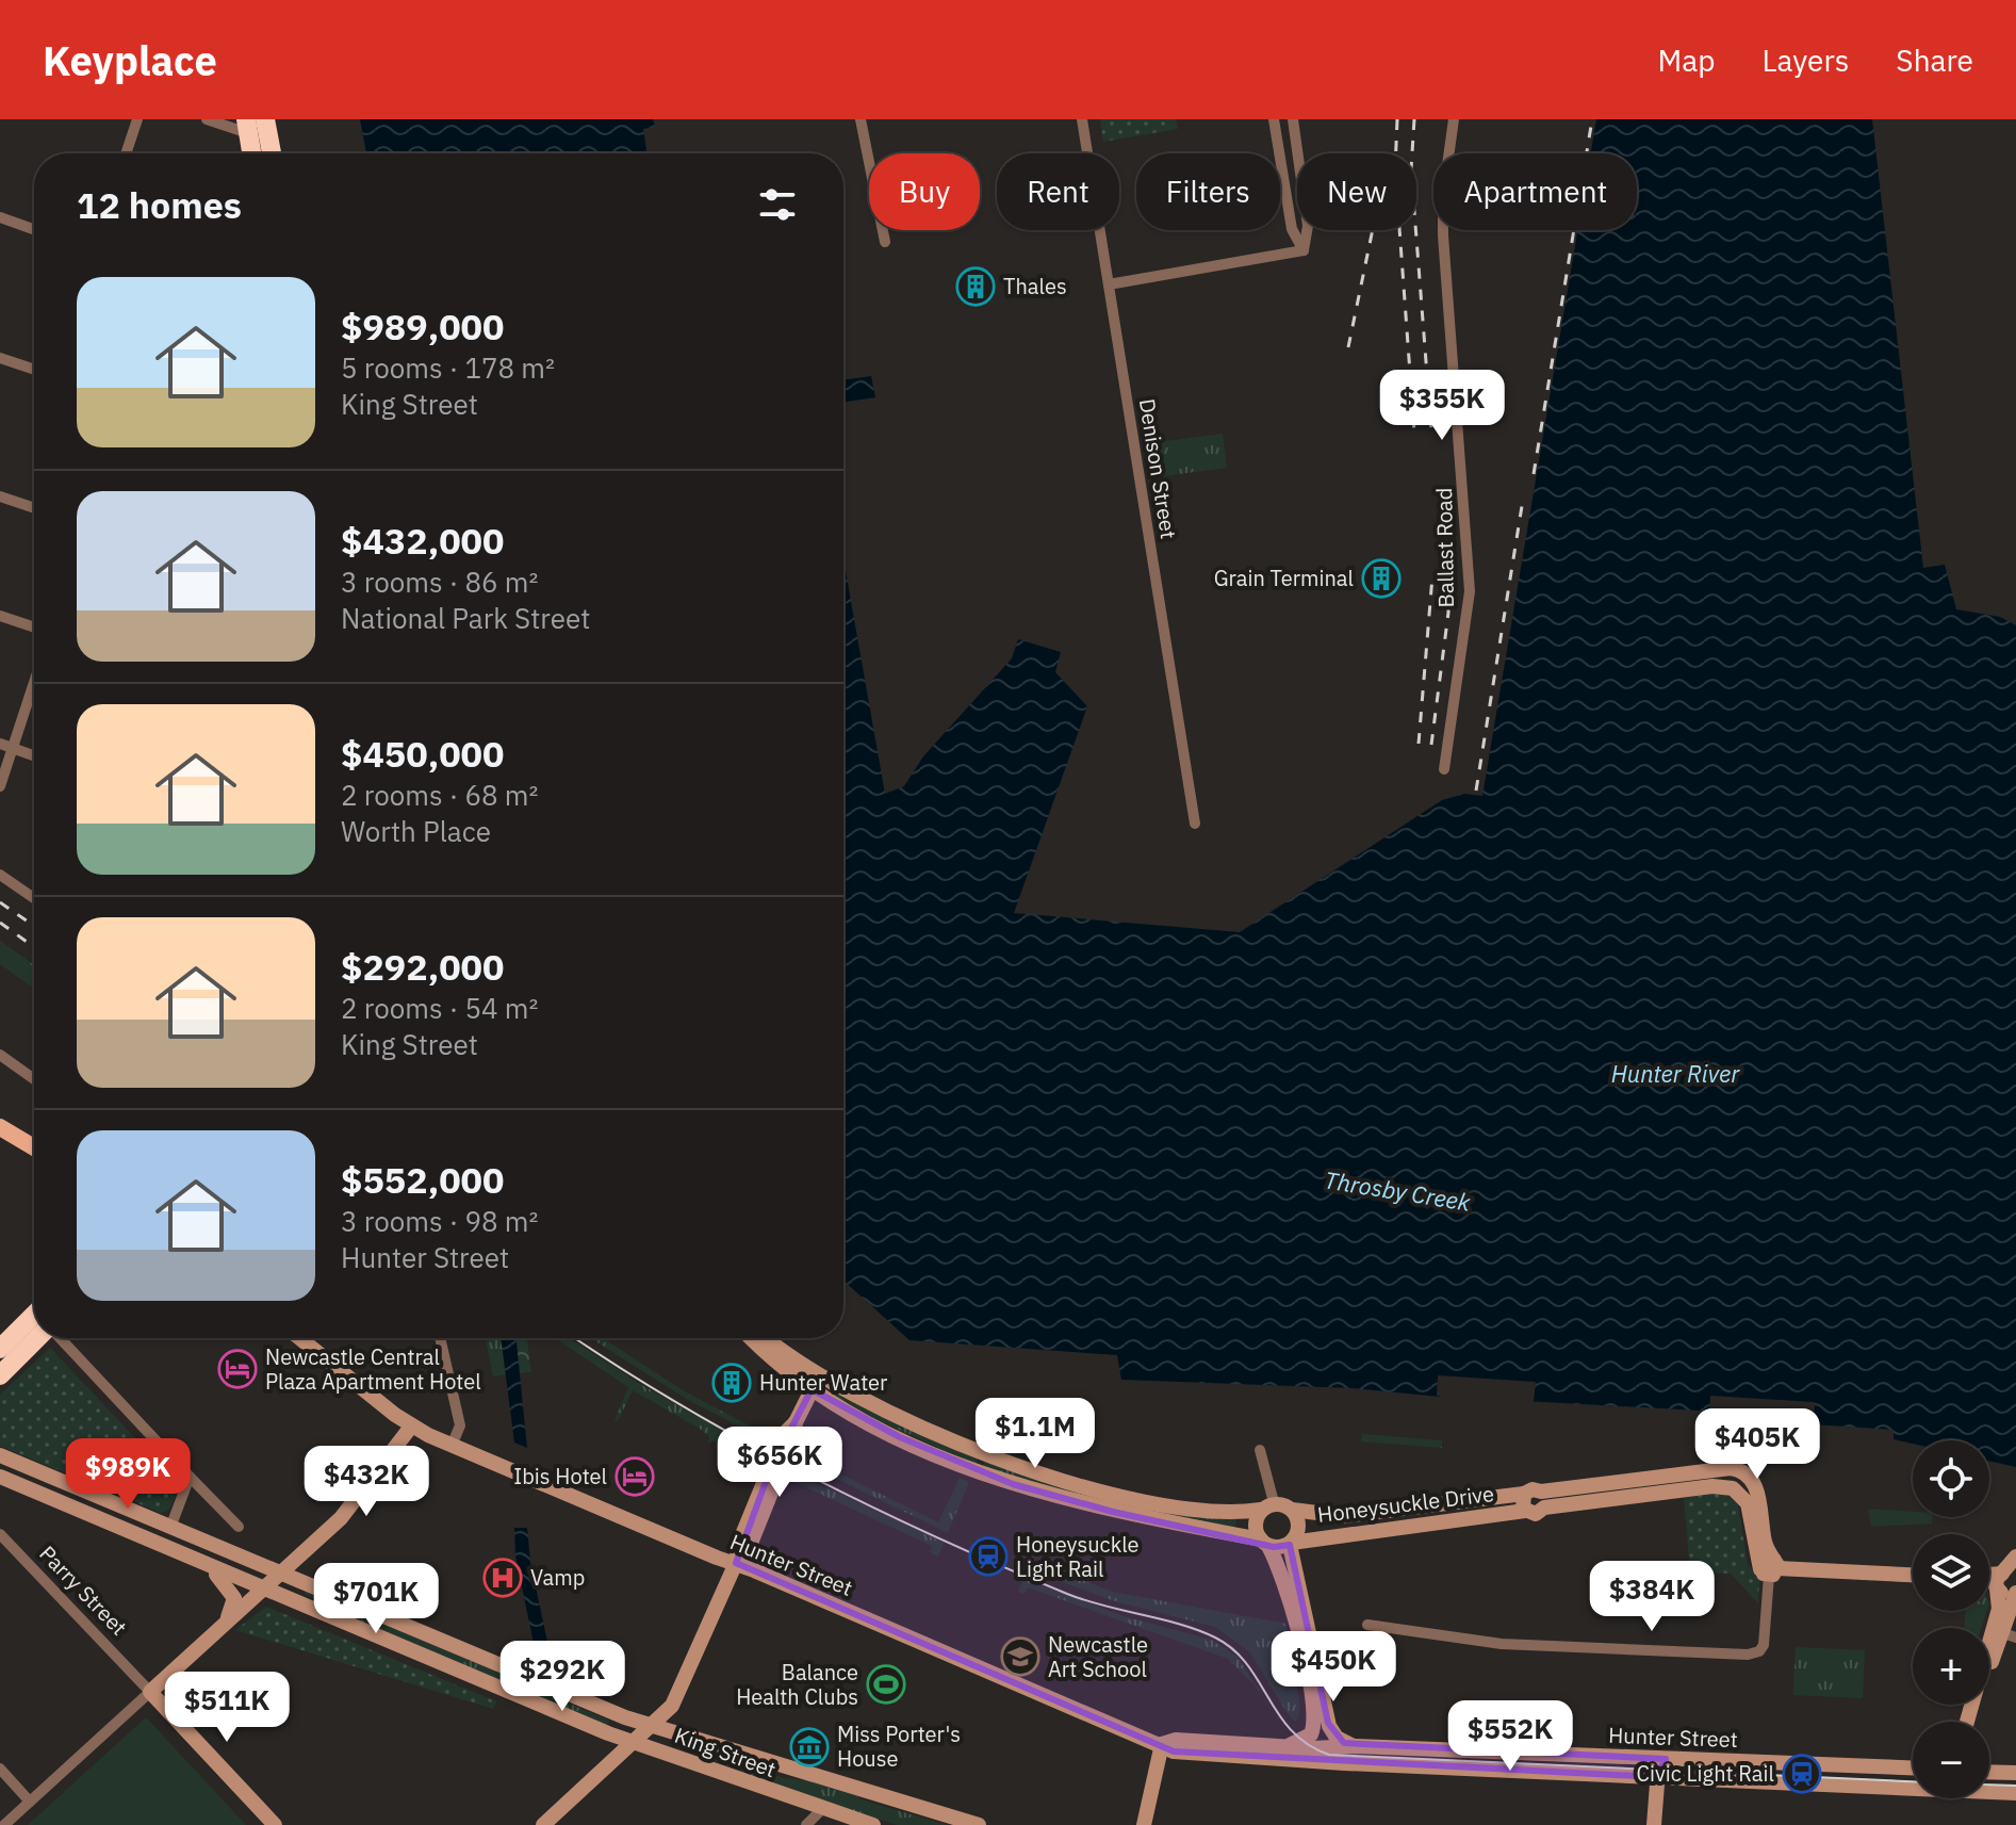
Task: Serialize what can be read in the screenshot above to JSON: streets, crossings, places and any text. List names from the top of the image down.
{
  "streets": {
    "main road": [
      "Honeysuckle Drive",
      "Hunter Street",
      "Parry Street",
      "King Street"
    ],
    "street": ["Denison Street", "Ballast Road"]
  },
  "water": ["Hunter River", "Throsby Creek"],
  "places": {
    "building": ["Thales", "Grain Terminal", "Hunter Water"],
    "hotel": ["Newcastle Central Plaza Apartment Hotel", "Ibis Hotel"],
    "station": ["Honeysuckle Light Rail", "Civic Light Rail"],
    "hospital": ["Vamp"],
    "school or university": ["Newcastle Art School"],
    "sports": ["Balance Health Clubs"],
    "museum": ["Miss Porter's House"]
  },
  "page": {
    "header": "Keyplace",
    "nav": ["Map", "Layers", "Share"],
    "chip": [
      "Buy",
      "Rent",
      "Filters",
      "New",
      "Apartment"
    ],
    "heading": "12 homes",
    "list": [
      {
        "name": "$989,000",
        "note": "5 rooms · 178 m² · King Street"
      },
      {
        "name": "$432,000",
        "note": "3 rooms · 86 m² · National Park Street"
      },
      {
        "name": "$450,000",
        "note": "2 rooms · 68 m² · Worth Place"
      },
      {
        "name": "$292,000",
        "note": "2 rooms · 54 m² · King Street"
      },
      {
        "name": "$552,000",
        "note": "3 rooms · 98 m² · Hunter Street"
      }
    ],
    "price": [
      "$355K",
      "$1.1M",
      "$405K",
      "$656K",
      "$989K",
      "$432K",
      "$384K",
      "$701K",
      "$450K",
      "$292K",
      "$511K",
      "$552K"
    ],
    "map_buttons": ["+", "−"]
  }
}
